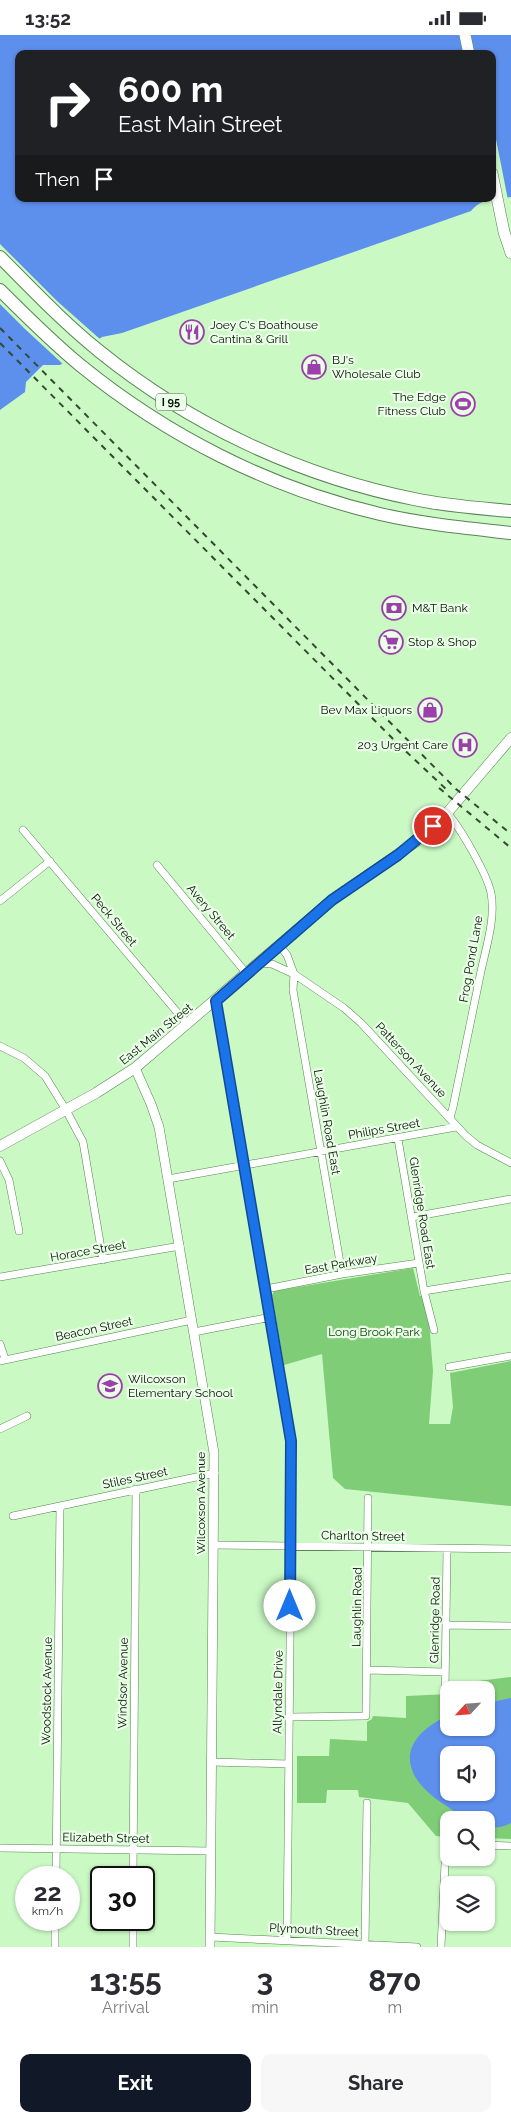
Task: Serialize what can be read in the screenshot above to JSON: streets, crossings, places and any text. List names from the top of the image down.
{
  "streets": {
    "highway": ["I 95"],
    "main road": ["East Main Street"],
    "street": [
      "Avery Street",
      "Peck Street",
      "Frog Pond Lane",
      "Patterson Avenue",
      "Laughlin Road East",
      "Philips Street",
      "Glenridge Road East",
      "Horace Street",
      "East Parkway",
      "Beacon Street",
      "Stiles Street",
      "Wilcoxson Avenue",
      "Charlton Street",
      "Laughlin Road",
      "Glenridge Road",
      "Windsor Avenue",
      "Woodstock Avenue",
      "Allyndale Drive",
      "Elizabeth Street",
      "Plymouth Street"
    ]
  },
  "crossings": [
    ["Avery Street", "East Main Street"],
    ["Peck Street", "East Main Street"],
    ["Frog Pond Lane", "East Main Street"],
    ["Frog Pond Lane", "Patterson Avenue"],
    ["East Main Street", "Patterson Avenue"],
    ["East Main Street", "Wilcoxson Avenue"],
    ["East Main Street", "Allyndale Drive"],
    ["Patterson Avenue", "Laughlin Road East"],
    ["Patterson Avenue", "Philips Street"],
    ["Laughlin Road East", "Philips Street"],
    ["Laughlin Road East", "East Parkway"],
    ["Philips Street", "Glenridge Road East"],
    ["Philips Street", "Wilcoxson Avenue"],
    ["Philips Street", "Allyndale Drive"],
    ["Glenridge Road East", "East Parkway"],
    ["Horace Street", "Wilcoxson Avenue"],
    ["East Parkway", "Allyndale Drive"],
    ["Beacon Street", "Wilcoxson Avenue"],
    ["Stiles Street", "Wilcoxson Avenue"],
    ["Stiles Street", "Windsor Avenue"],
    ["Stiles Street", "Woodstock Avenue"],
    ["Wilcoxson Avenue", "Charlton Street"],
    ["Wilcoxson Avenue", "Elizabeth Street"],
    ["Wilcoxson Avenue", "Plymouth Street"],
    ["Charlton Street", "Laughlin Road"],
    ["Charlton Street", "Glenridge Road"],
    ["Charlton Street", "Allyndale Drive"],
    ["Laughlin Road", "Allyndale Drive"],
    ["Windsor Avenue", "Elizabeth Street"],
    ["Woodstock Avenue", "Elizabeth Street"],
    ["Allyndale Drive", "Plymouth Street"]
  ],
  "parks": ["Long Brook Park"],
  "places": {
    "restaurant": ["Joey C's Boathouse Cantina & Grill"],
    "shop": ["BJ's Wholesale Club", "Bev Max Liquors"],
    "sports": ["The Edge Fitness Club"],
    "bank": ["M&T Bank"],
    "supermarket": ["Stop & Shop"],
    "hospital": ["203 Urgent Care"],
    "school or university": ["Wilcoxson Elementary School"]
  },
  "north": "bottom left",
  "page": {
    "status": "13:52",
    "turn": ["600 m", "East Main Street"],
    "then": "Then",
    "speed": "22 km/h",
    "limit": "30",
    "eta": [
      "13:55",
      "Arrival",
      "3",
      "min",
      "870",
      "m"
    ],
    "buttons": ["Exit", "Share"]
  }
}
